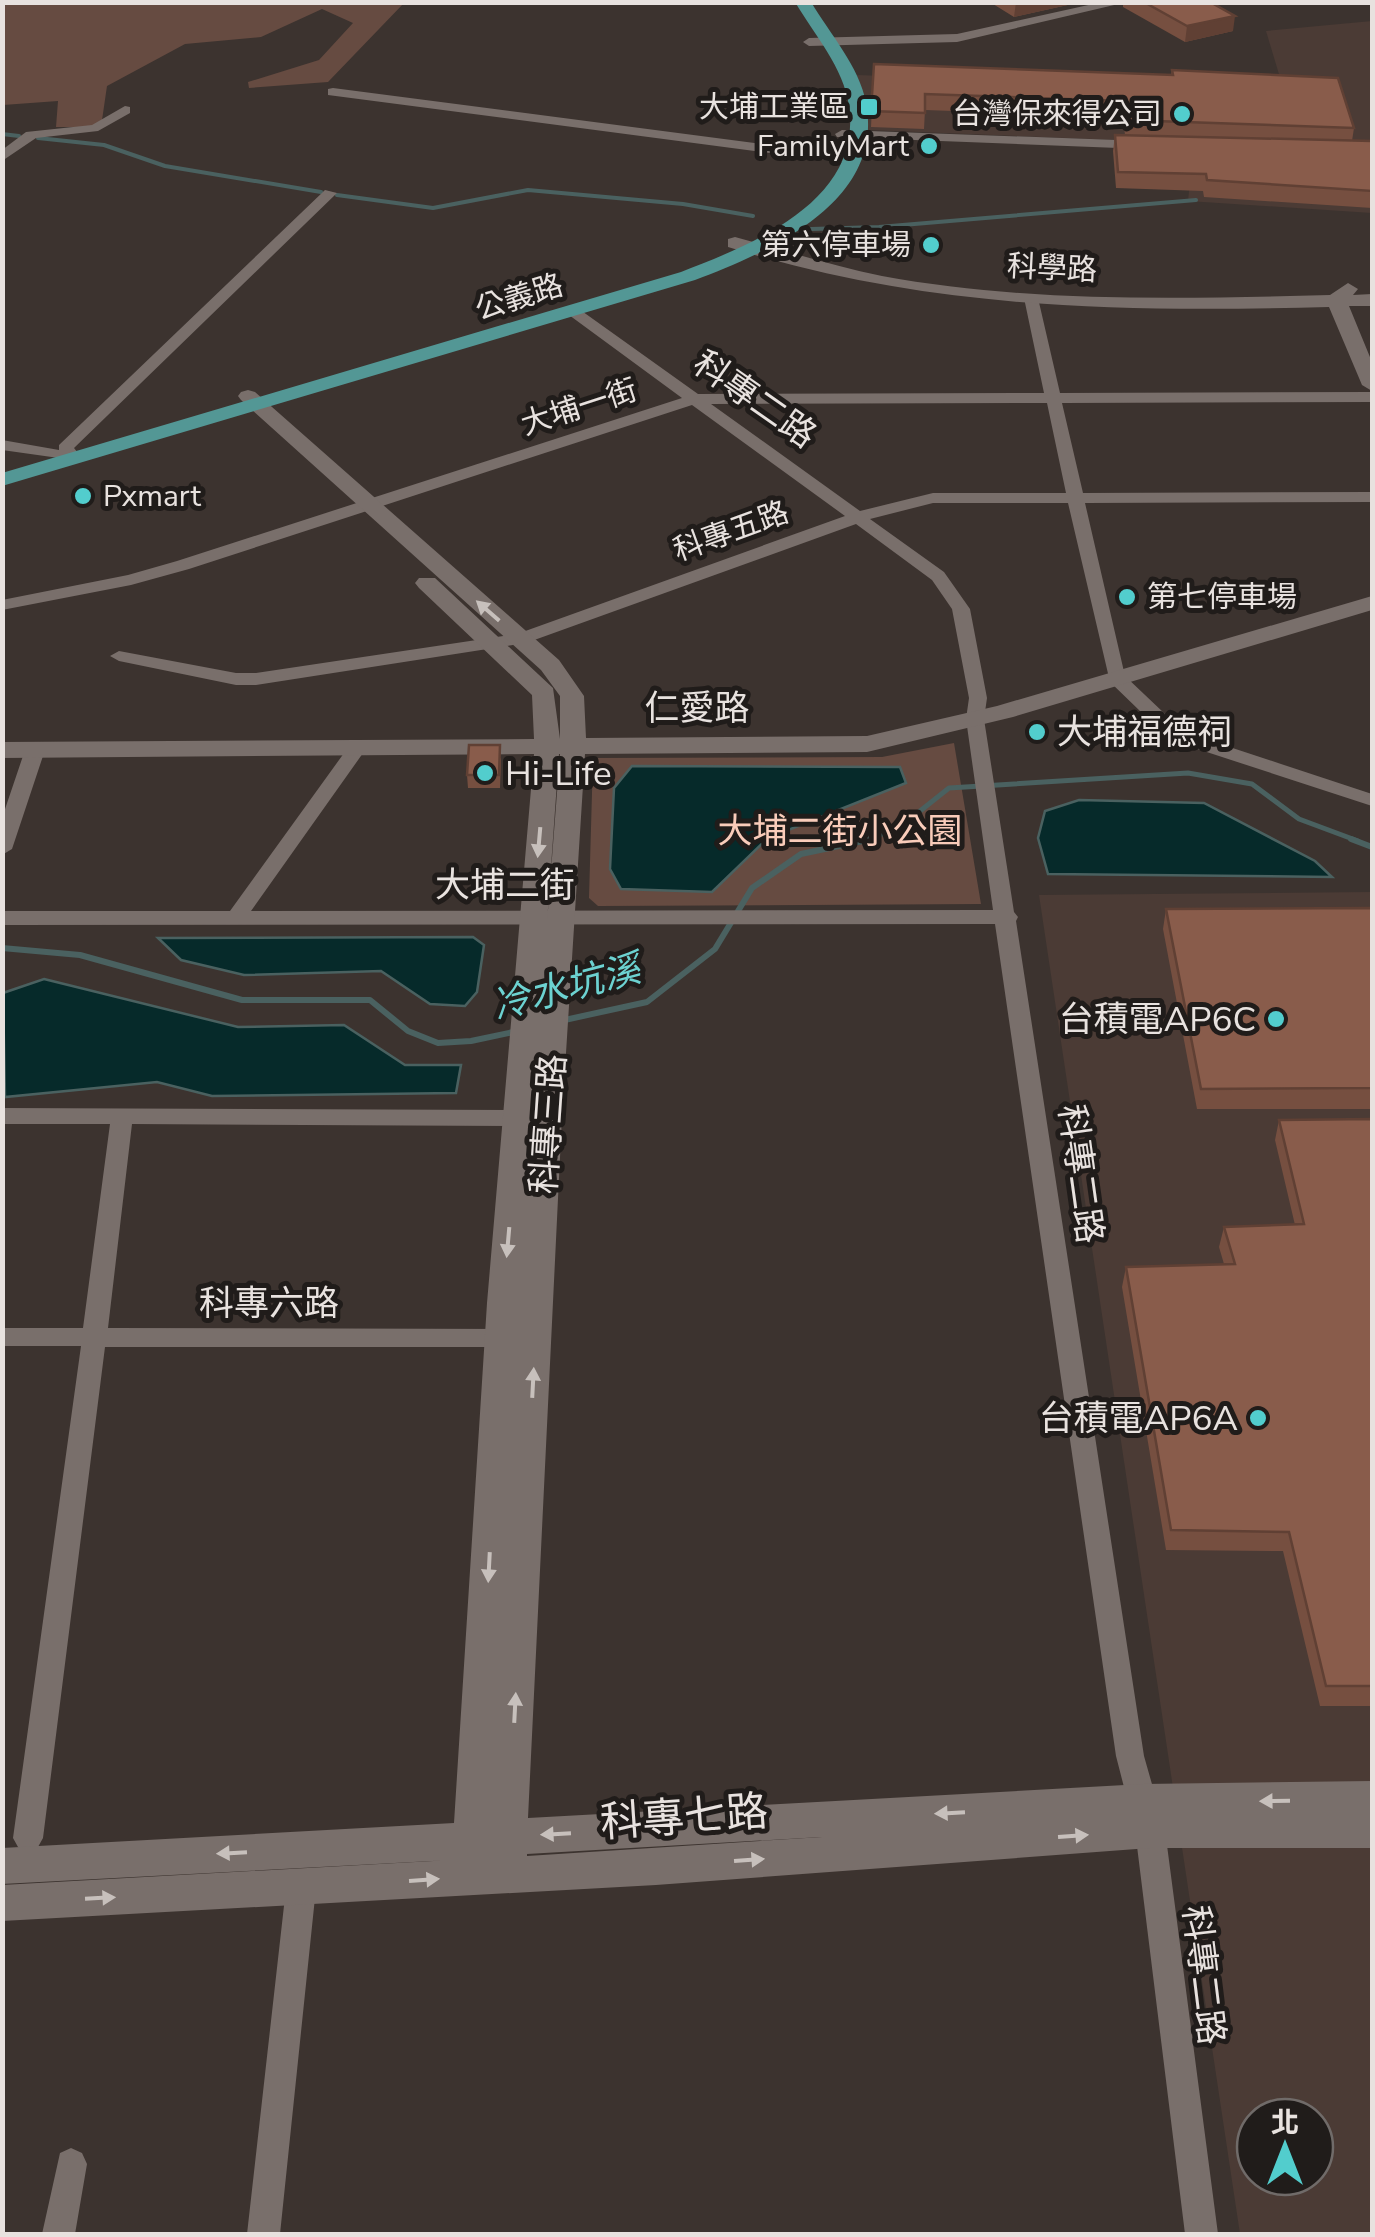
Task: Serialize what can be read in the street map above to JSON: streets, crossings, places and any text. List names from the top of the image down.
{
  "streets": {
    "main road": ["公義路"],
    "street": [
      "科學路",
      "科專二路",
      "大埔一街",
      "科專五路",
      "仁愛路",
      "大埔二街",
      "科專三路",
      "科專六路",
      "科專七路"
    ]
  },
  "crossings": [
    ["科學路", "公義路"],
    ["公義路", "科專二路"],
    ["公義路", "科專三路"],
    ["科專二路", "大埔一街"],
    ["科專二路", "科專五路"],
    ["科專二路", "仁愛路"],
    ["科專二路", "大埔二街"],
    ["科專二路", "科專七路"],
    ["大埔一街", "科專三路"],
    ["科專五路", "科專三路"],
    ["仁愛路", "科專三路"],
    ["大埔二街", "科專三路"],
    ["科專三路", "科專六路"],
    ["科專三路", "科專七路"]
  ],
  "water": ["冷水坑溪"],
  "parks": ["大埔二街小公園"],
  "places": {
    "transit": ["大埔工業區"],
    "other": [
      "台灣保來得公司",
      "FamilyMart",
      "第六停車場",
      "Pxmart",
      "第七停車場",
      "大埔福德祠",
      "Hi-Life",
      "台積電AP6C",
      "台積電AP6A"
    ]
  },
  "north": "top"
}
